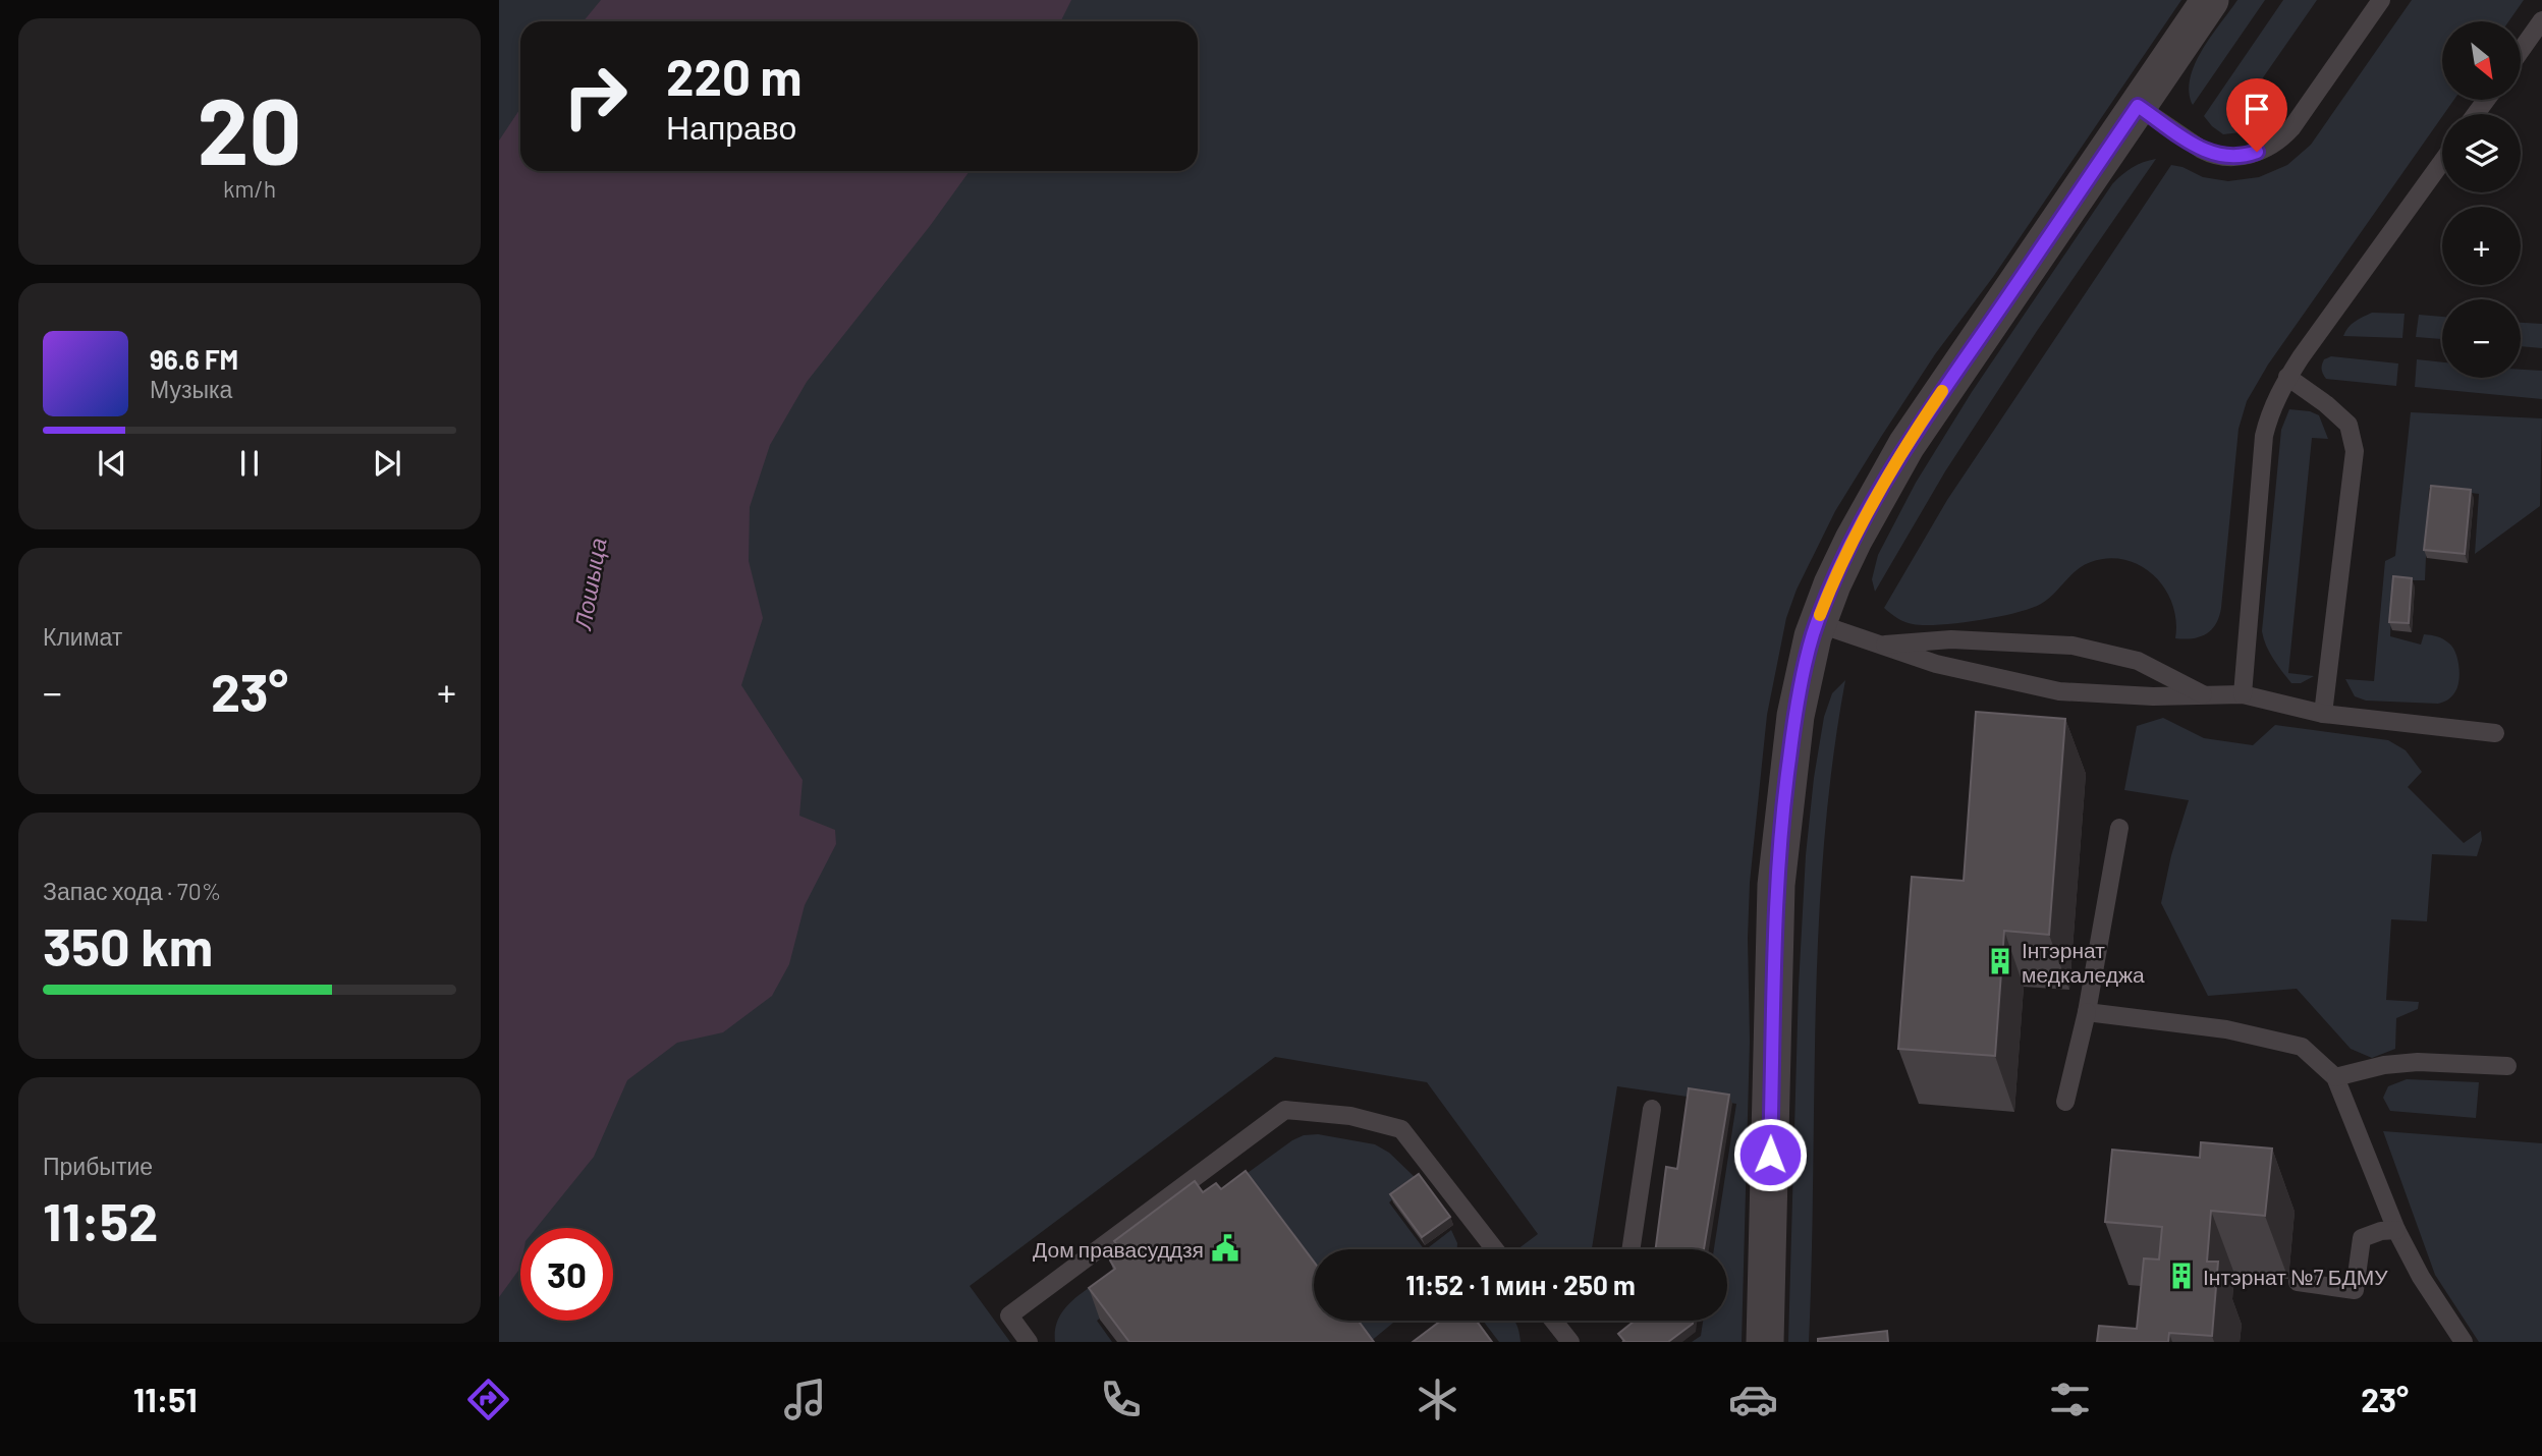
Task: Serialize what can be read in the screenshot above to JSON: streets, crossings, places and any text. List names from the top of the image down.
{
  "water": ["Лошыца"],
  "places": {
    "building": ["Інтэрнат медкаледжа", "Інтэрнат №7 БДМУ"],
    "public building": ["Дом правасуддзя"]
  },
  "north": "bottom right",
  "page": {
    "tile": [
      ["20", "km/h"],
      "Климат",
      ["Запас хода · 70%", "350 km"],
      ["Прибытие", "11:52"]
    ],
    "map_buttons": ["+", "−"],
    "turn": ["220 m", "Направо"],
    "song": ["96.6 FM", "Музыка"],
    "heat": ["−", "23°", "+"],
    "limit": "30",
    "trip": "11:52 · 1 мин · 250 m",
    "tabs": ["11:51", "23°"]
  }
}
